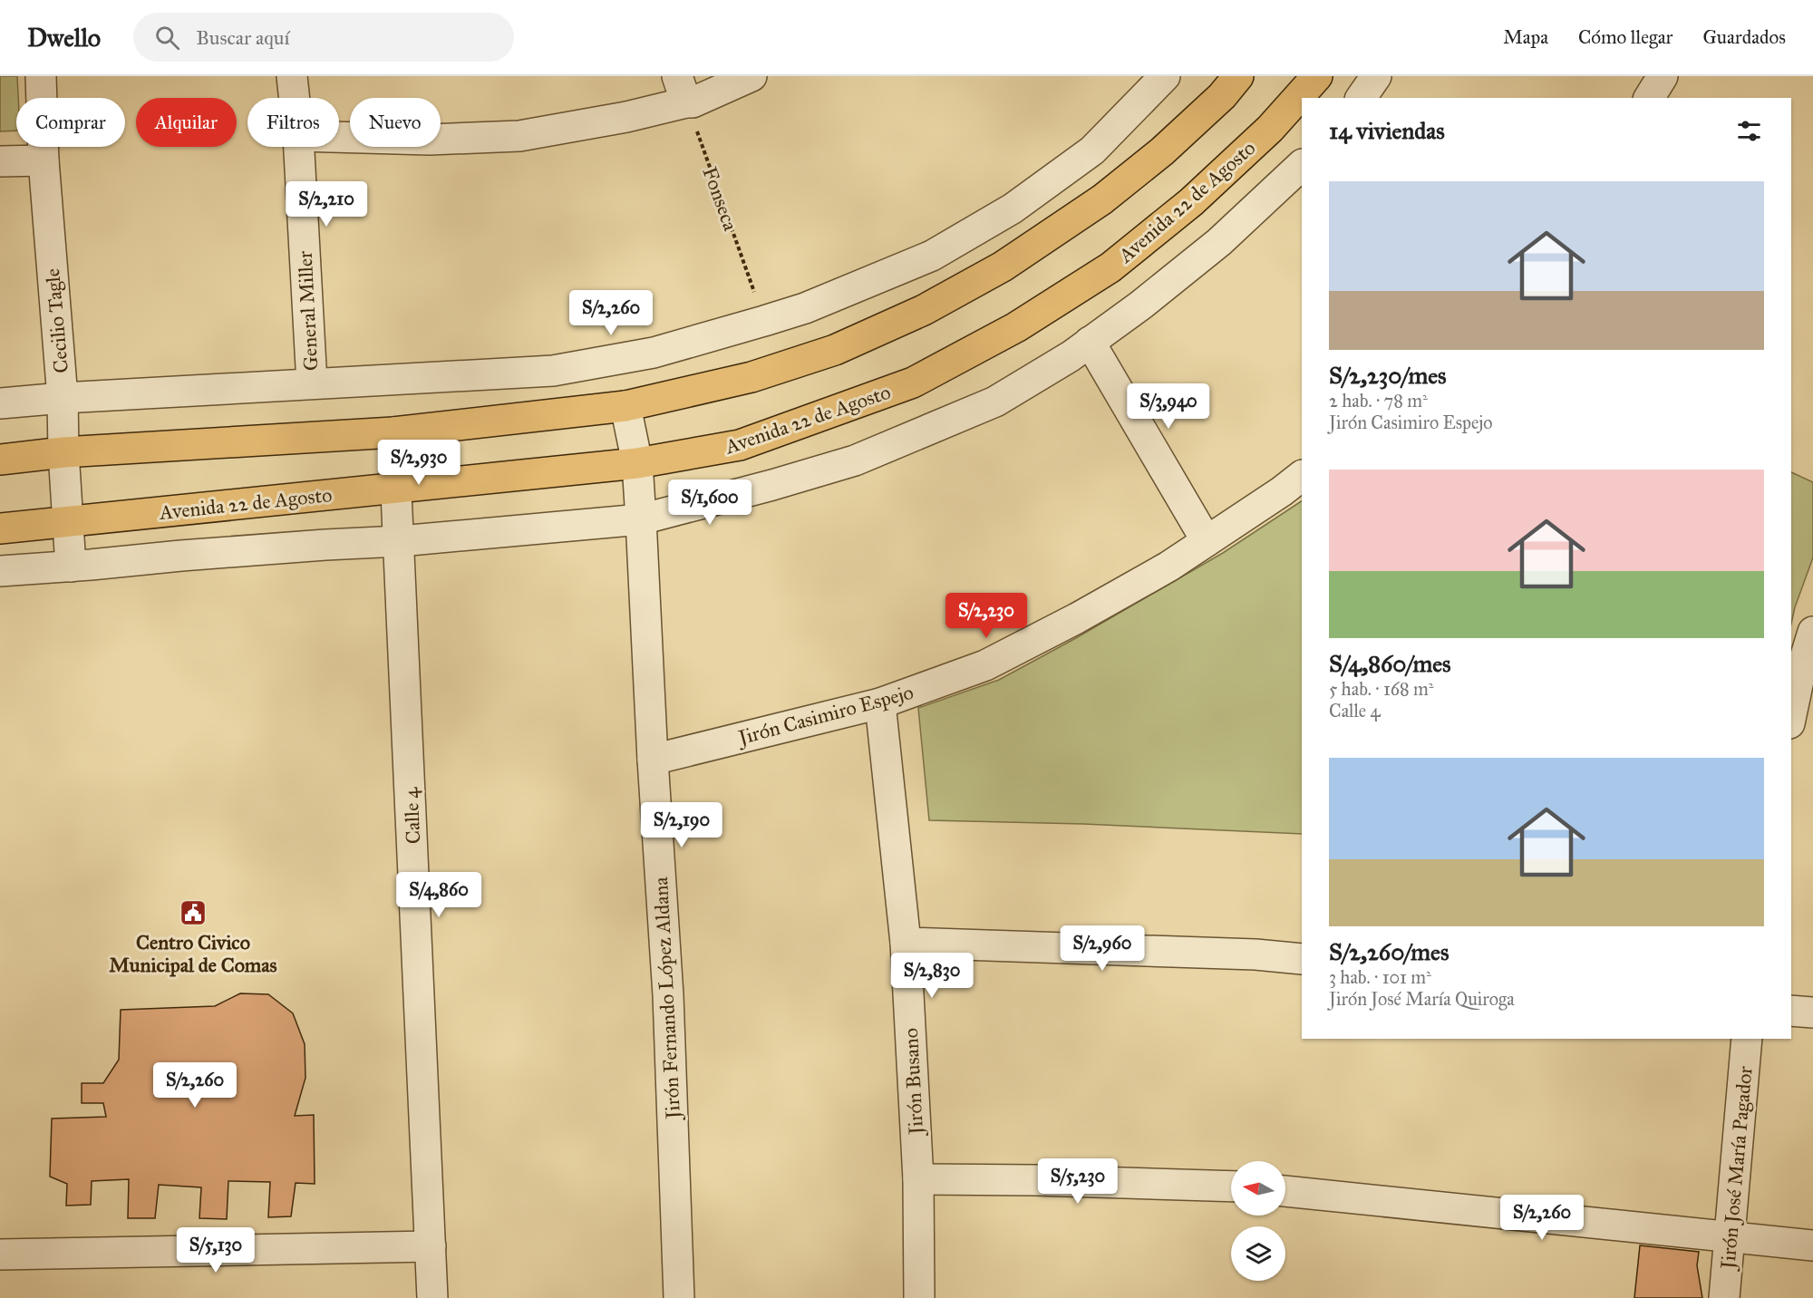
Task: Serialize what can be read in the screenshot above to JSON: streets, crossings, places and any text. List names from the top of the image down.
{
  "streets": {
    "main road": ["Avenida 22 de Agosto"],
    "street": [
      "General Miller",
      "Cecilio Tagle",
      "Jirón Casimiro Espejo",
      "Calle 4",
      "Jirón Fernando López Aldana",
      "Jirón Busano",
      "Jirón José María Pagador"
    ],
    "path": ["Fonseca"]
  },
  "crossings": [
    ["Avenida 22 de Agosto", "Cecilio Tagle"],
    ["Avenida 22 de Agosto", "Calle 4"],
    ["Avenida 22 de Agosto", "Jirón Fernando López Aldana"],
    ["Jirón Casimiro Espejo", "Jirón Fernando López Aldana"],
    ["Jirón Casimiro Espejo", "Jirón Busano"]
  ],
  "places": {
    "public building": ["Centro Civico Municipal de Comas"]
  },
  "north": "left",
  "page": {
    "header": "Dwello",
    "search": "Buscar aquí",
    "nav": ["Mapa", "Cómo llegar", "Guardados"],
    "chip": [
      "Comprar",
      "Alquilar",
      "Filtros",
      "Nuevo"
    ],
    "heading": "14 viviendas",
    "list": [
      {
        "name": "S/2,230/mes",
        "note": "2 hab. · 78 m² · Jirón Casimiro Espejo"
      },
      {
        "name": "S/4,860/mes",
        "note": "5 hab. · 168 m² · Calle 4"
      },
      {
        "name": "S/2,260/mes",
        "note": "3 hab. · 101 m² · Jirón José María Quiroga"
      }
    ],
    "price": [
      "S/2,210",
      "S/2,260",
      "S/3,940",
      "S/2,930",
      "S/1,600",
      "S/2,230",
      "S/2,190",
      "S/4,860",
      "S/2,960",
      "S/2,830",
      "S/2,260",
      "S/5,230",
      "S/2,260",
      "S/5,130"
    ]
  }
}
